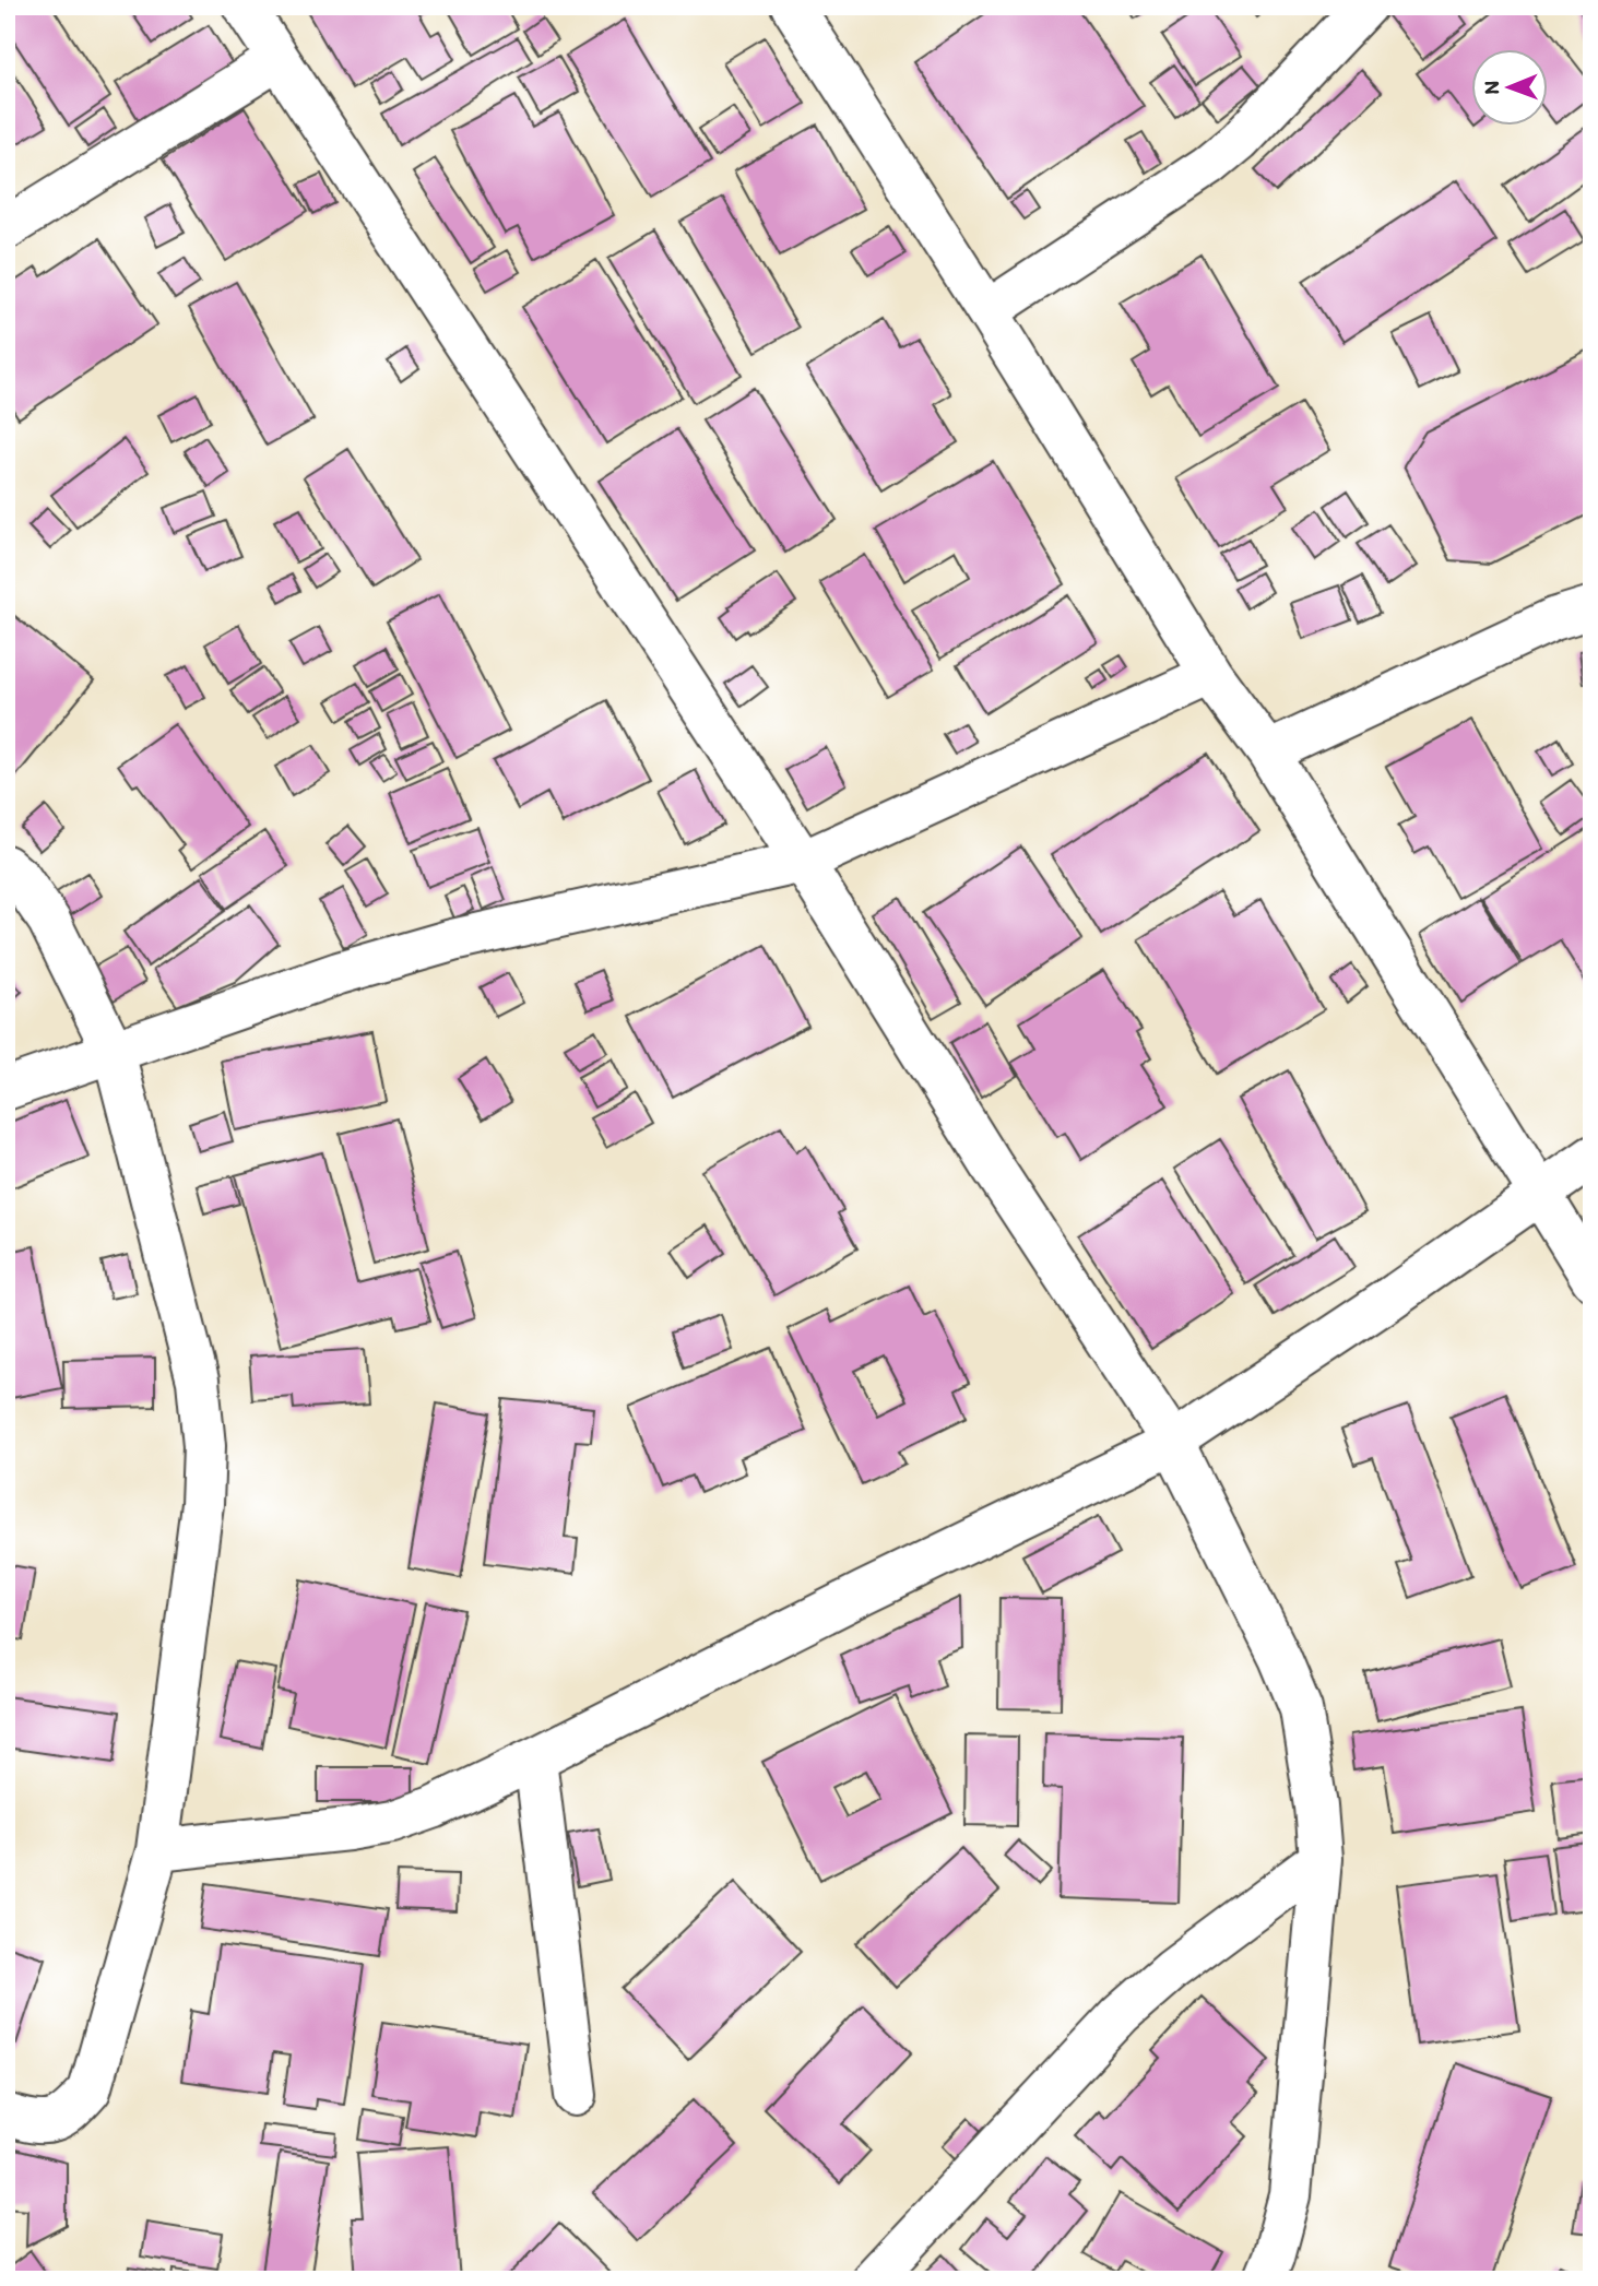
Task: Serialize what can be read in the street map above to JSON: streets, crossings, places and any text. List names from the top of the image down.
{
  "north": "left"
}
